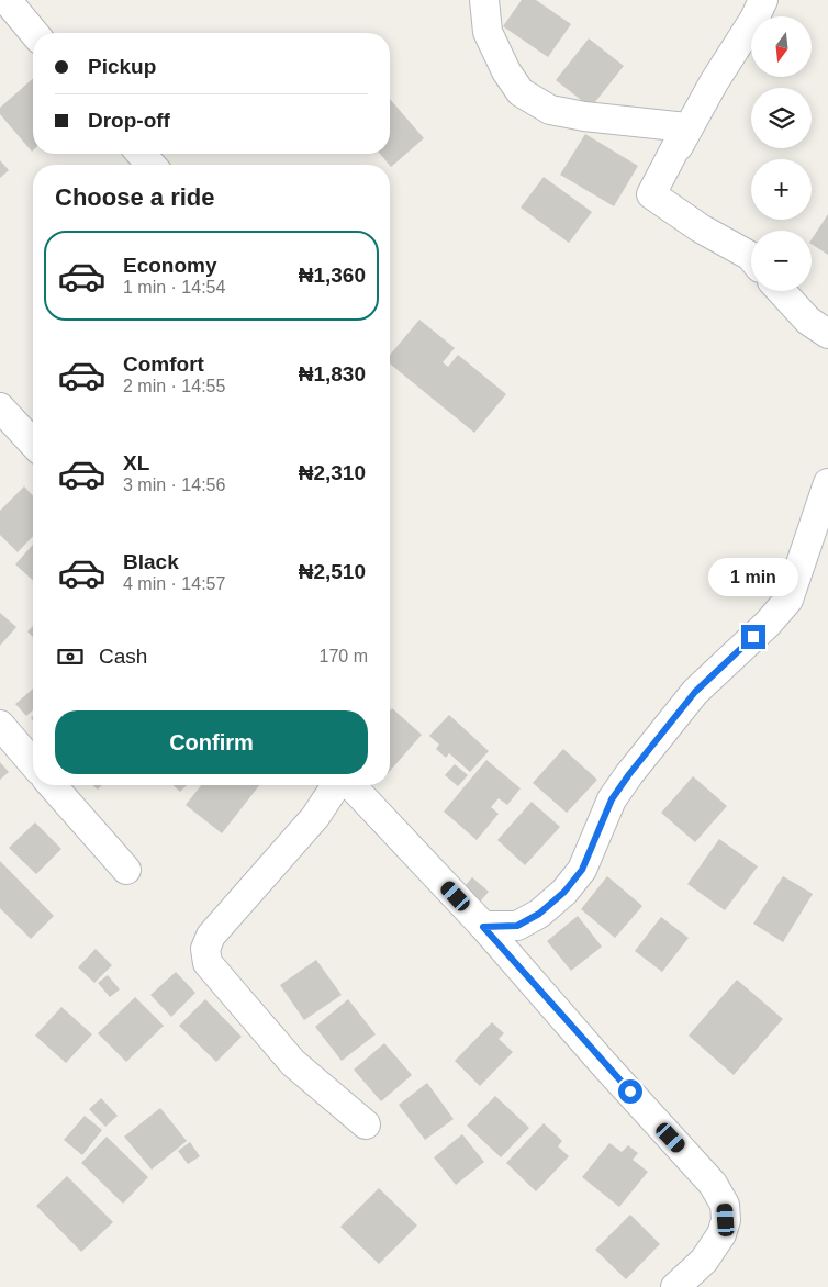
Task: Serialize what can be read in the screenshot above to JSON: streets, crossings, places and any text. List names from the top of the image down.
{
  "north": "bottom",
  "page": {
    "map_buttons": ["+", "−"],
    "banner": ["Pickup", "Drop-off"],
    "heading": "Choose a ride",
    "list": [
      {
        "name": "Economy",
        "note": "1 min · 14:54",
        "value": "₦1,360"
      },
      {
        "name": "Comfort",
        "note": "2 min · 14:55",
        "value": "₦1,830"
      },
      {
        "name": "XL",
        "note": "3 min · 14:56",
        "value": "₦2,310"
      },
      {
        "name": "Black",
        "note": "4 min · 14:57",
        "value": "₦2,510"
      }
    ],
    "bubble": "1 min",
    "pay": ["Cash", "170 m"],
    "buttons": "Confirm"
  }
}
